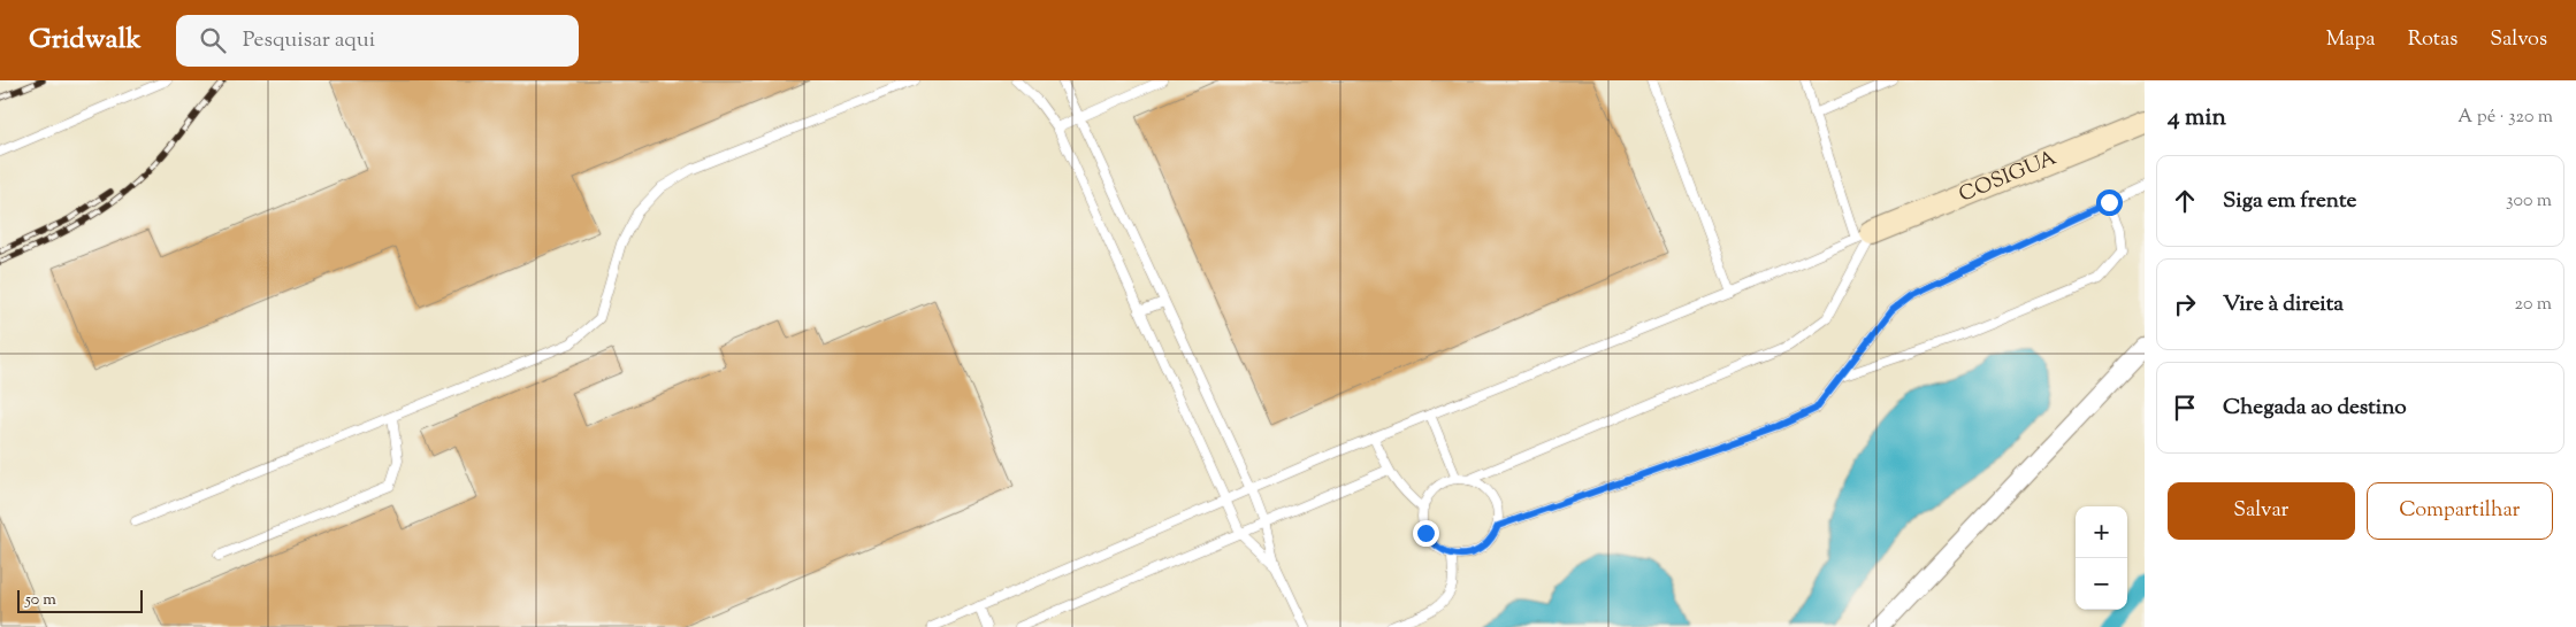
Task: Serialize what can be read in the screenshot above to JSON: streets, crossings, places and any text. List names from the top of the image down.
{
  "streets": {
    "street": ["COSIGUA"]
  },
  "scale_bar": "50 m",
  "page": {
    "header": "Gridwalk",
    "search": "Pesquisar aqui",
    "nav": ["Mapa", "Rotas", "Salvos"],
    "heading": ["4 min", "A pé · 320 m"],
    "list": [
      ["Siga em frente", "300 m"],
      ["Vire à direita", "20 m"],
      "Chegada ao destino"
    ],
    "buttons": ["Salvar", "Compartilhar"],
    "map_buttons": ["+", "−"],
    "scale": "50 m"
  }
}
